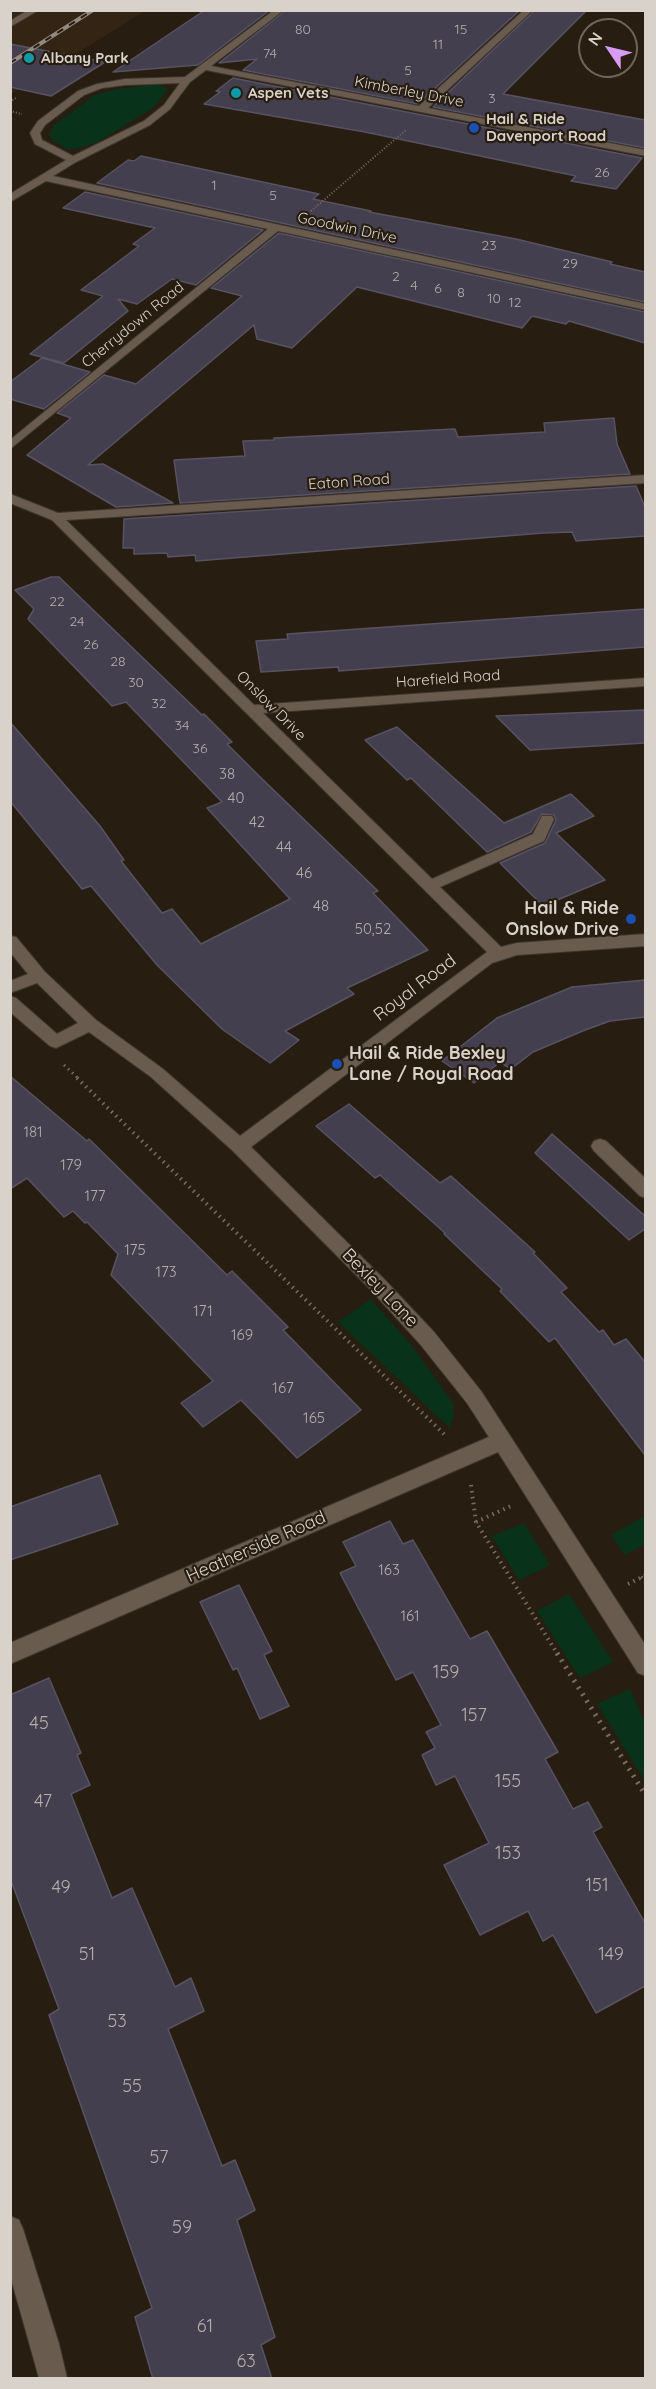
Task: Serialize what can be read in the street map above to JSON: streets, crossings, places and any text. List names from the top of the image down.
{
  "streets": {
    "street": [
      "Kimberley Drive",
      "Goodwin Drive",
      "Cherrydown Road",
      "Eaton Road",
      "Harefield Road",
      "Onslow Drive",
      "Royal Road",
      "Bexley Lane",
      "Heatherside Road"
    ]
  },
  "crossings": [
    ["Goodwin Drive", "Cherrydown Road"],
    ["Eaton Road", "Onslow Drive"],
    ["Harefield Road", "Onslow Drive"],
    ["Onslow Drive", "Royal Road"],
    ["Royal Road", "Bexley Lane"],
    ["Bexley Lane", "Heatherside Road"]
  ],
  "places": [
    "Albany Park",
    "Aspen Vets",
    "Hail & Ride Davenport Road",
    "Hail & Ride Onslow Drive",
    "Hail & Ride Bexley Lane / Royal Road"
  ],
  "house_numbers": [
    "80",
    "15",
    "11",
    "74",
    "5",
    "3",
    "26",
    "1",
    "5",
    "23",
    "29",
    "2",
    "4",
    "6",
    "8",
    "10",
    "12",
    "22",
    "24",
    "26",
    "28",
    "30",
    "32",
    "34",
    "36",
    "38",
    "40",
    "42",
    "44",
    "46",
    "48",
    "50,52",
    "181",
    "179",
    "177",
    "175",
    "173",
    "171",
    "169",
    "167",
    "165",
    "163",
    "161",
    "159",
    "157",
    "45",
    "155",
    "47",
    "153",
    "151",
    "49",
    "51",
    "149",
    "53",
    "55",
    "57",
    "59",
    "61",
    "63"
  ],
  "north": "top left"
}
